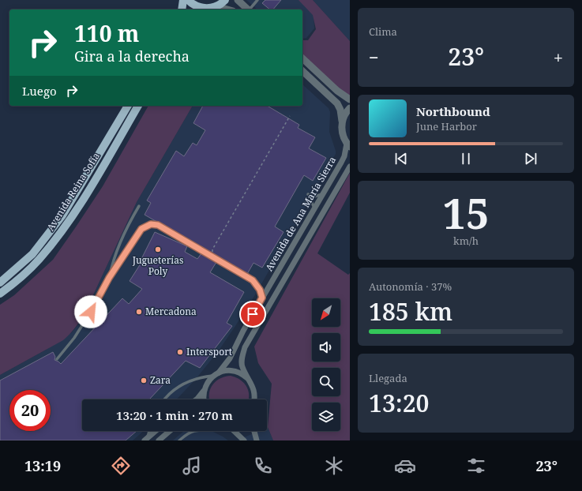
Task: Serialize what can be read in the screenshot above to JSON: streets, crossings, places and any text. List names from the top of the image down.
{
  "streets": {
    "main road": ["Avenida Reina Sofía"],
    "street": ["Avenida de Ana María Sierra"]
  },
  "places": [
    "Jugueterías Poly",
    "Mercadona",
    "Intersport",
    "Zara"
  ],
  "north": "bottom left",
  "page": {
    "tile": [
      "Clima",
      ["15", "km/h"],
      ["Autonomía · 37%", "185 km"],
      ["Llegada", "13:20"]
    ],
    "turn": ["110 m", "Gira a la derecha"],
    "heat": ["−", "23°", "+"],
    "then": "Luego",
    "song": ["Northbound", "June Harbor"],
    "limit": "20",
    "trip": "13:20 · 1 min · 270 m",
    "tabs": ["13:19", "23°"]
  }
}
